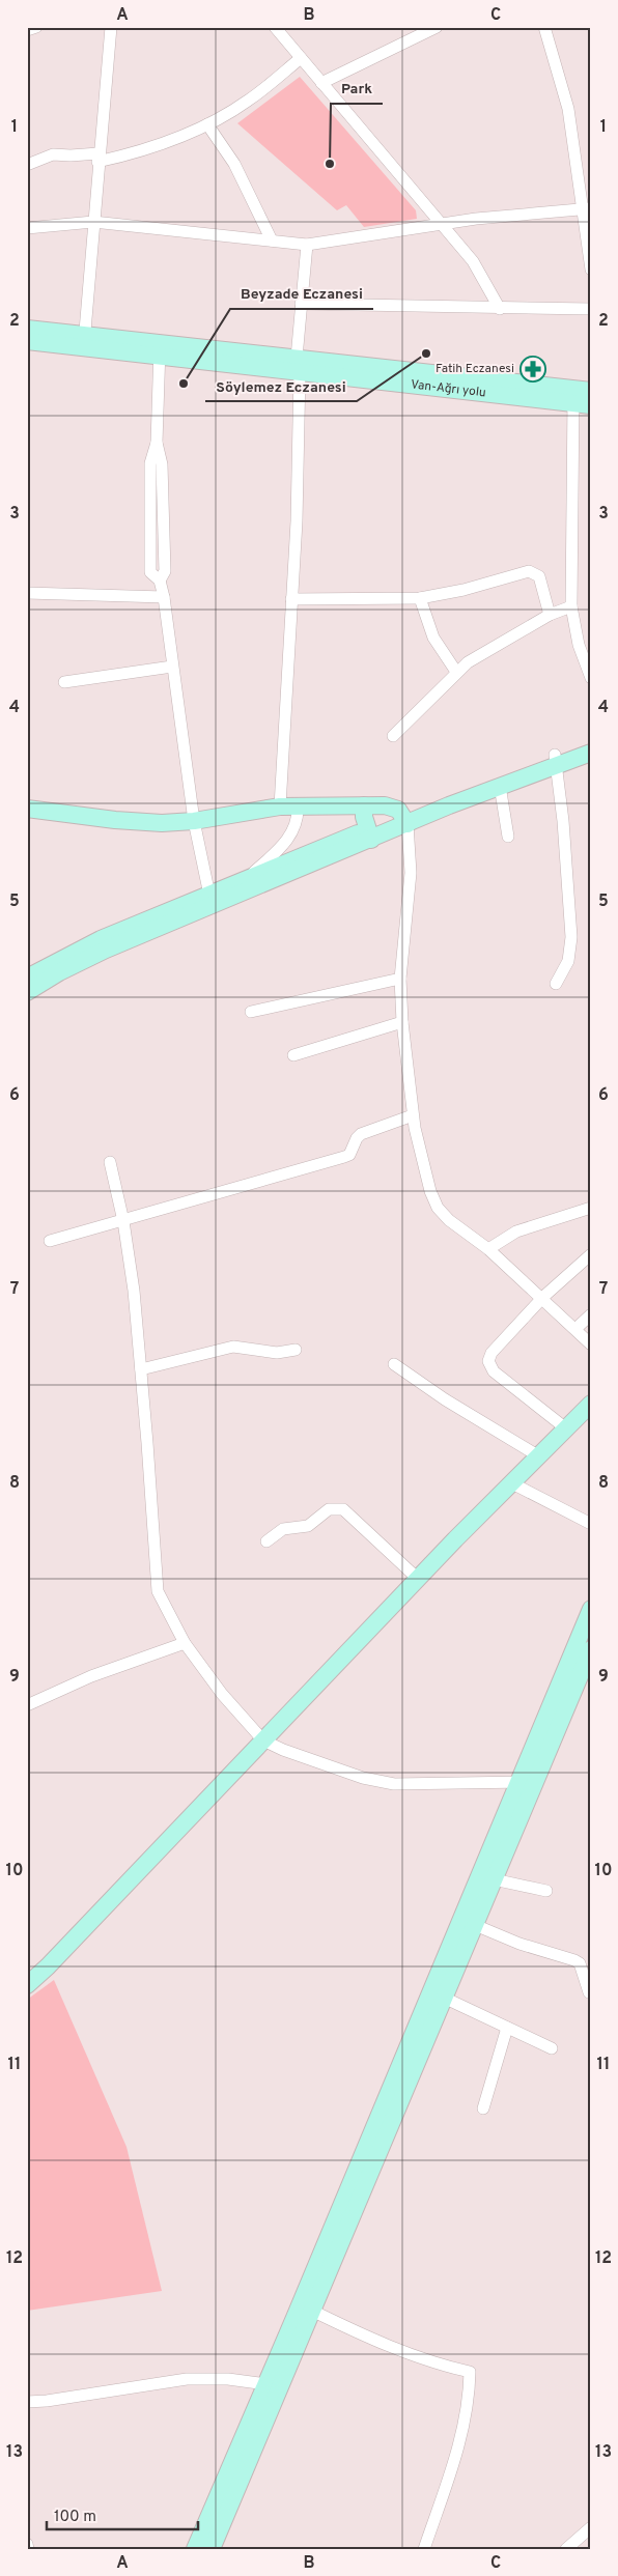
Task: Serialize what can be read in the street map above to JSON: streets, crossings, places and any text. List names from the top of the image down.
{
  "streets": {
    "main road": ["Van-Ağrı yolu"]
  },
  "places": {
    "other": ["Park", "Söylemez Eczanesi", "Beyzade Eczanesi"],
    "pharmacy": ["Fatih Eczanesi"]
  },
  "scale_bar": "100 m",
  "grid": {
    "columns": ["A", "B", "C"],
    "rows": [
      "1",
      "2",
      "3",
      "4",
      "5",
      "6",
      "7",
      "8",
      "9",
      "10",
      "11",
      "12",
      "13"
    ]
  }
}
